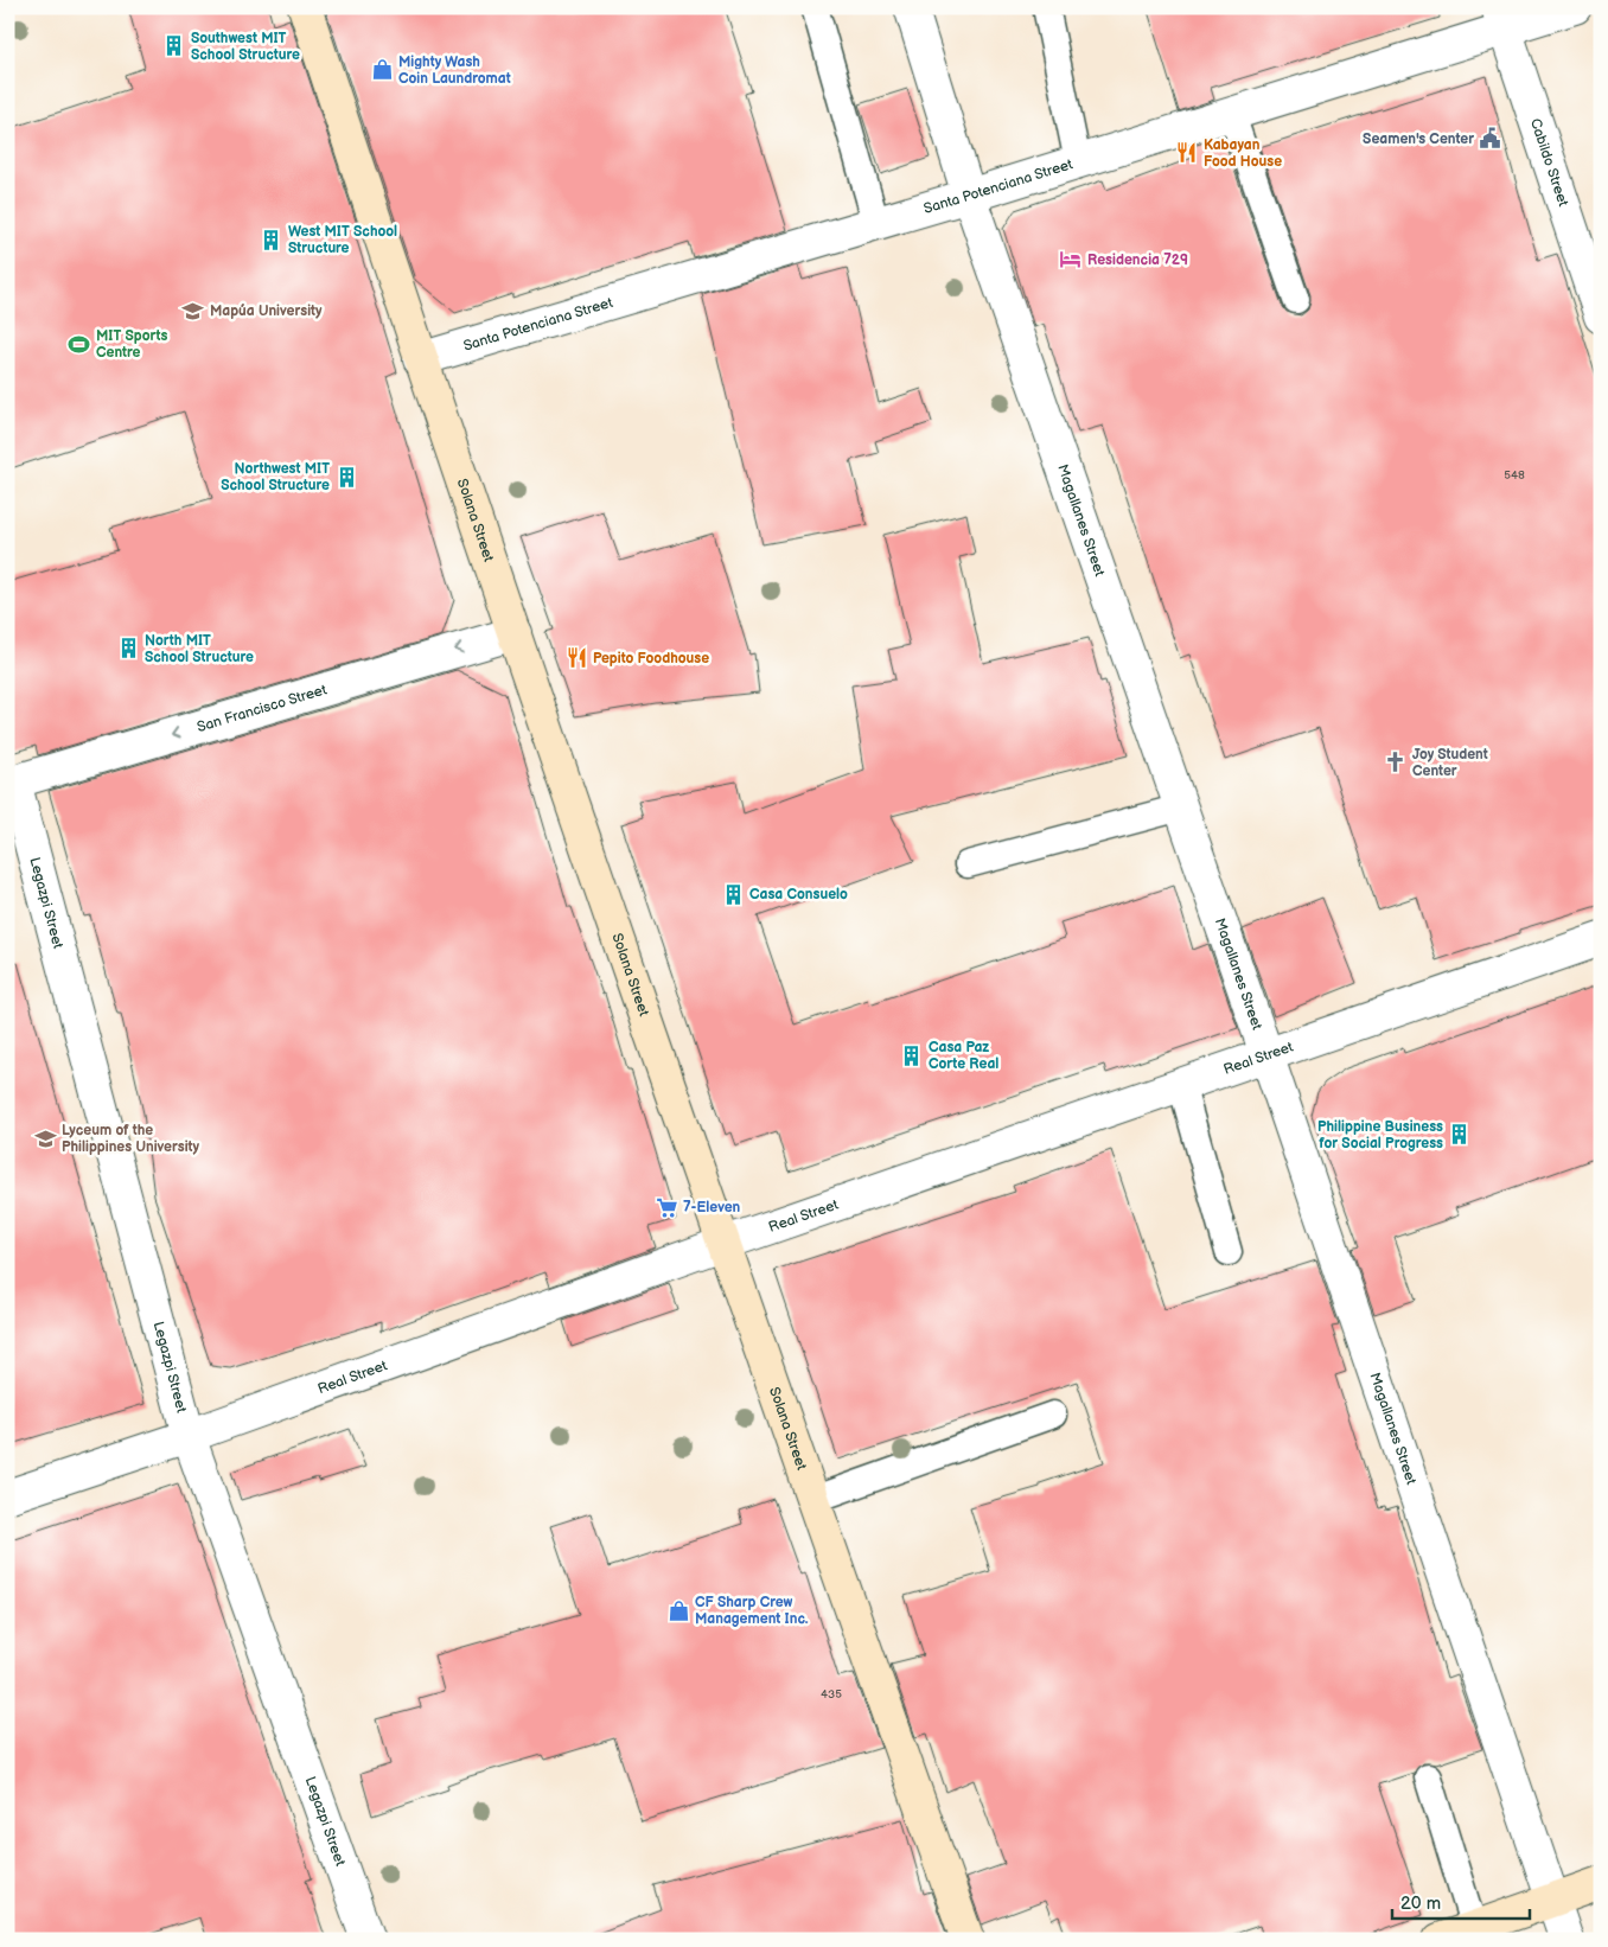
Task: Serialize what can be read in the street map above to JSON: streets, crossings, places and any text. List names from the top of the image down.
{
  "streets": {
    "street": [
      "Cabildo Street",
      "Santa Potenciana Street",
      "Magallanes Street",
      "Solana Street",
      "San Francisco Street",
      "Legazpi Street",
      "Real Street"
    ]
  },
  "crossings": [
    ["Cabildo Street", "Santa Potenciana Street"],
    ["Santa Potenciana Street", "Magallanes Street"],
    ["Santa Potenciana Street", "Solana Street"],
    ["Magallanes Street", "Real Street"],
    ["Solana Street", "San Francisco Street"],
    ["Solana Street", "Real Street"],
    ["San Francisco Street", "Legazpi Street"],
    ["Legazpi Street", "Real Street"]
  ],
  "one_way": ["San Francisco Street"],
  "places": {
    "building": [
      "Southwest MIT School Structure",
      "West MIT School Structure",
      "Northwest MIT School Structure",
      "North MIT School Structure",
      "Casa Consuelo",
      "Casa Paz Corte Real",
      "Philippine Business for Social Progress"
    ],
    "shop": ["Mighty Wash Coin Laundromat", "CF Sharp Crew Management Inc."],
    "public building": ["Seamen's Center"],
    "restaurant": ["Kabayan Food House", "Pepito Foodhouse"],
    "hotel": ["Residencia 729"],
    "school or university": ["Mapúa University", "Lyceum of the Philippines University"],
    "sports": ["MIT Sports Centre"],
    "church": ["Joy Student Center"],
    "supermarket": ["7-Eleven"]
  },
  "house_numbers": ["548", "435"],
  "scale_bar": "20 m"
}
